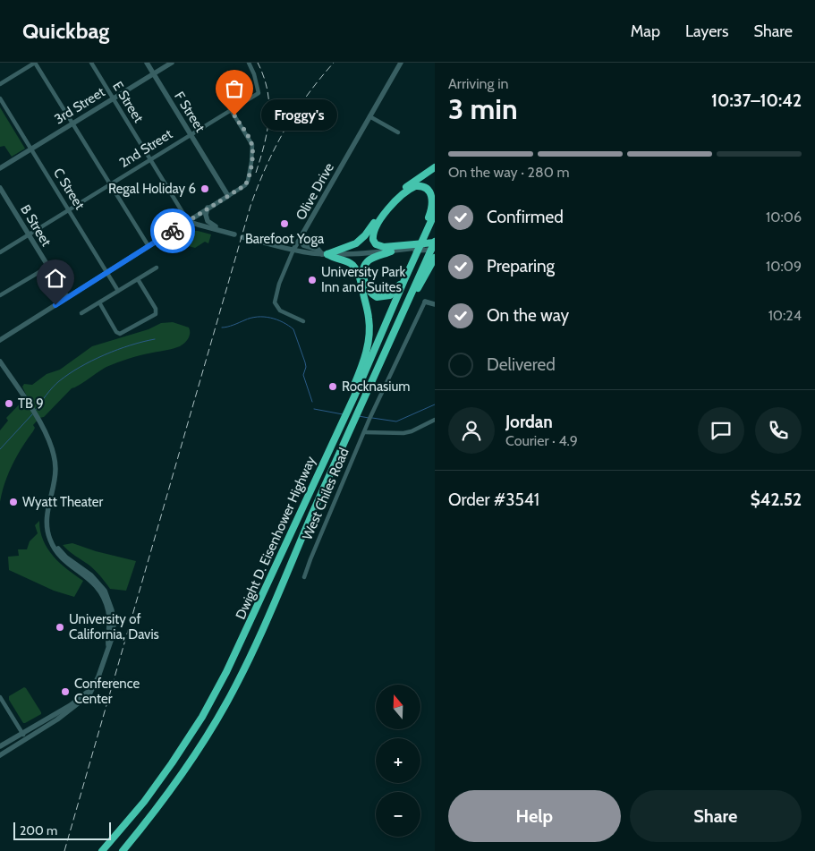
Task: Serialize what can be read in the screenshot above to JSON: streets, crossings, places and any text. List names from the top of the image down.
{
  "streets": {
    "highway": ["Dwight D. Eisenhower Highway"],
    "street": [
      "E Street",
      "3rd Street",
      "F Street",
      "2nd Street",
      "C Street",
      "Olive Drive",
      "B Street",
      "West Chiles Road"
    ]
  },
  "crossings": [
    ["E Street", "3rd Street"],
    ["E Street", "2nd Street"],
    ["3rd Street", "F Street"],
    ["3rd Street", "C Street"],
    ["F Street", "2nd Street"],
    ["2nd Street", "C Street"],
    ["2nd Street", "B Street"]
  ],
  "places": [
    "Froggy's",
    "Regal Holiday 6",
    "Barefoot Yoga",
    "University Park Inn and Suites",
    "Rocknasium",
    "TB 9",
    "Wyatt Theater",
    "University of California, Davis",
    "Conference Center"
  ],
  "scale_bar": "200 m",
  "north": "top",
  "page": {
    "header": "Quickbag",
    "nav": ["Map", "Layers", "Share"],
    "heading": ["3 min", "Arriving in", "10:37–10:42"],
    "panel": [
      "Jordan",
      "Courier · 4.9",
      "Order #3541",
      "$42.52"
    ],
    "bubble": "Froggy's",
    "bar": "On the way · 280 m",
    "list": [
      ["Confirmed", "10:06"],
      ["Preparing", "10:09"],
      ["On the way", "10:24"],
      "Delivered"
    ],
    "map_buttons": ["+", "−"],
    "buttons": ["Help", "Share"],
    "scale": "200 m"
  }
}
